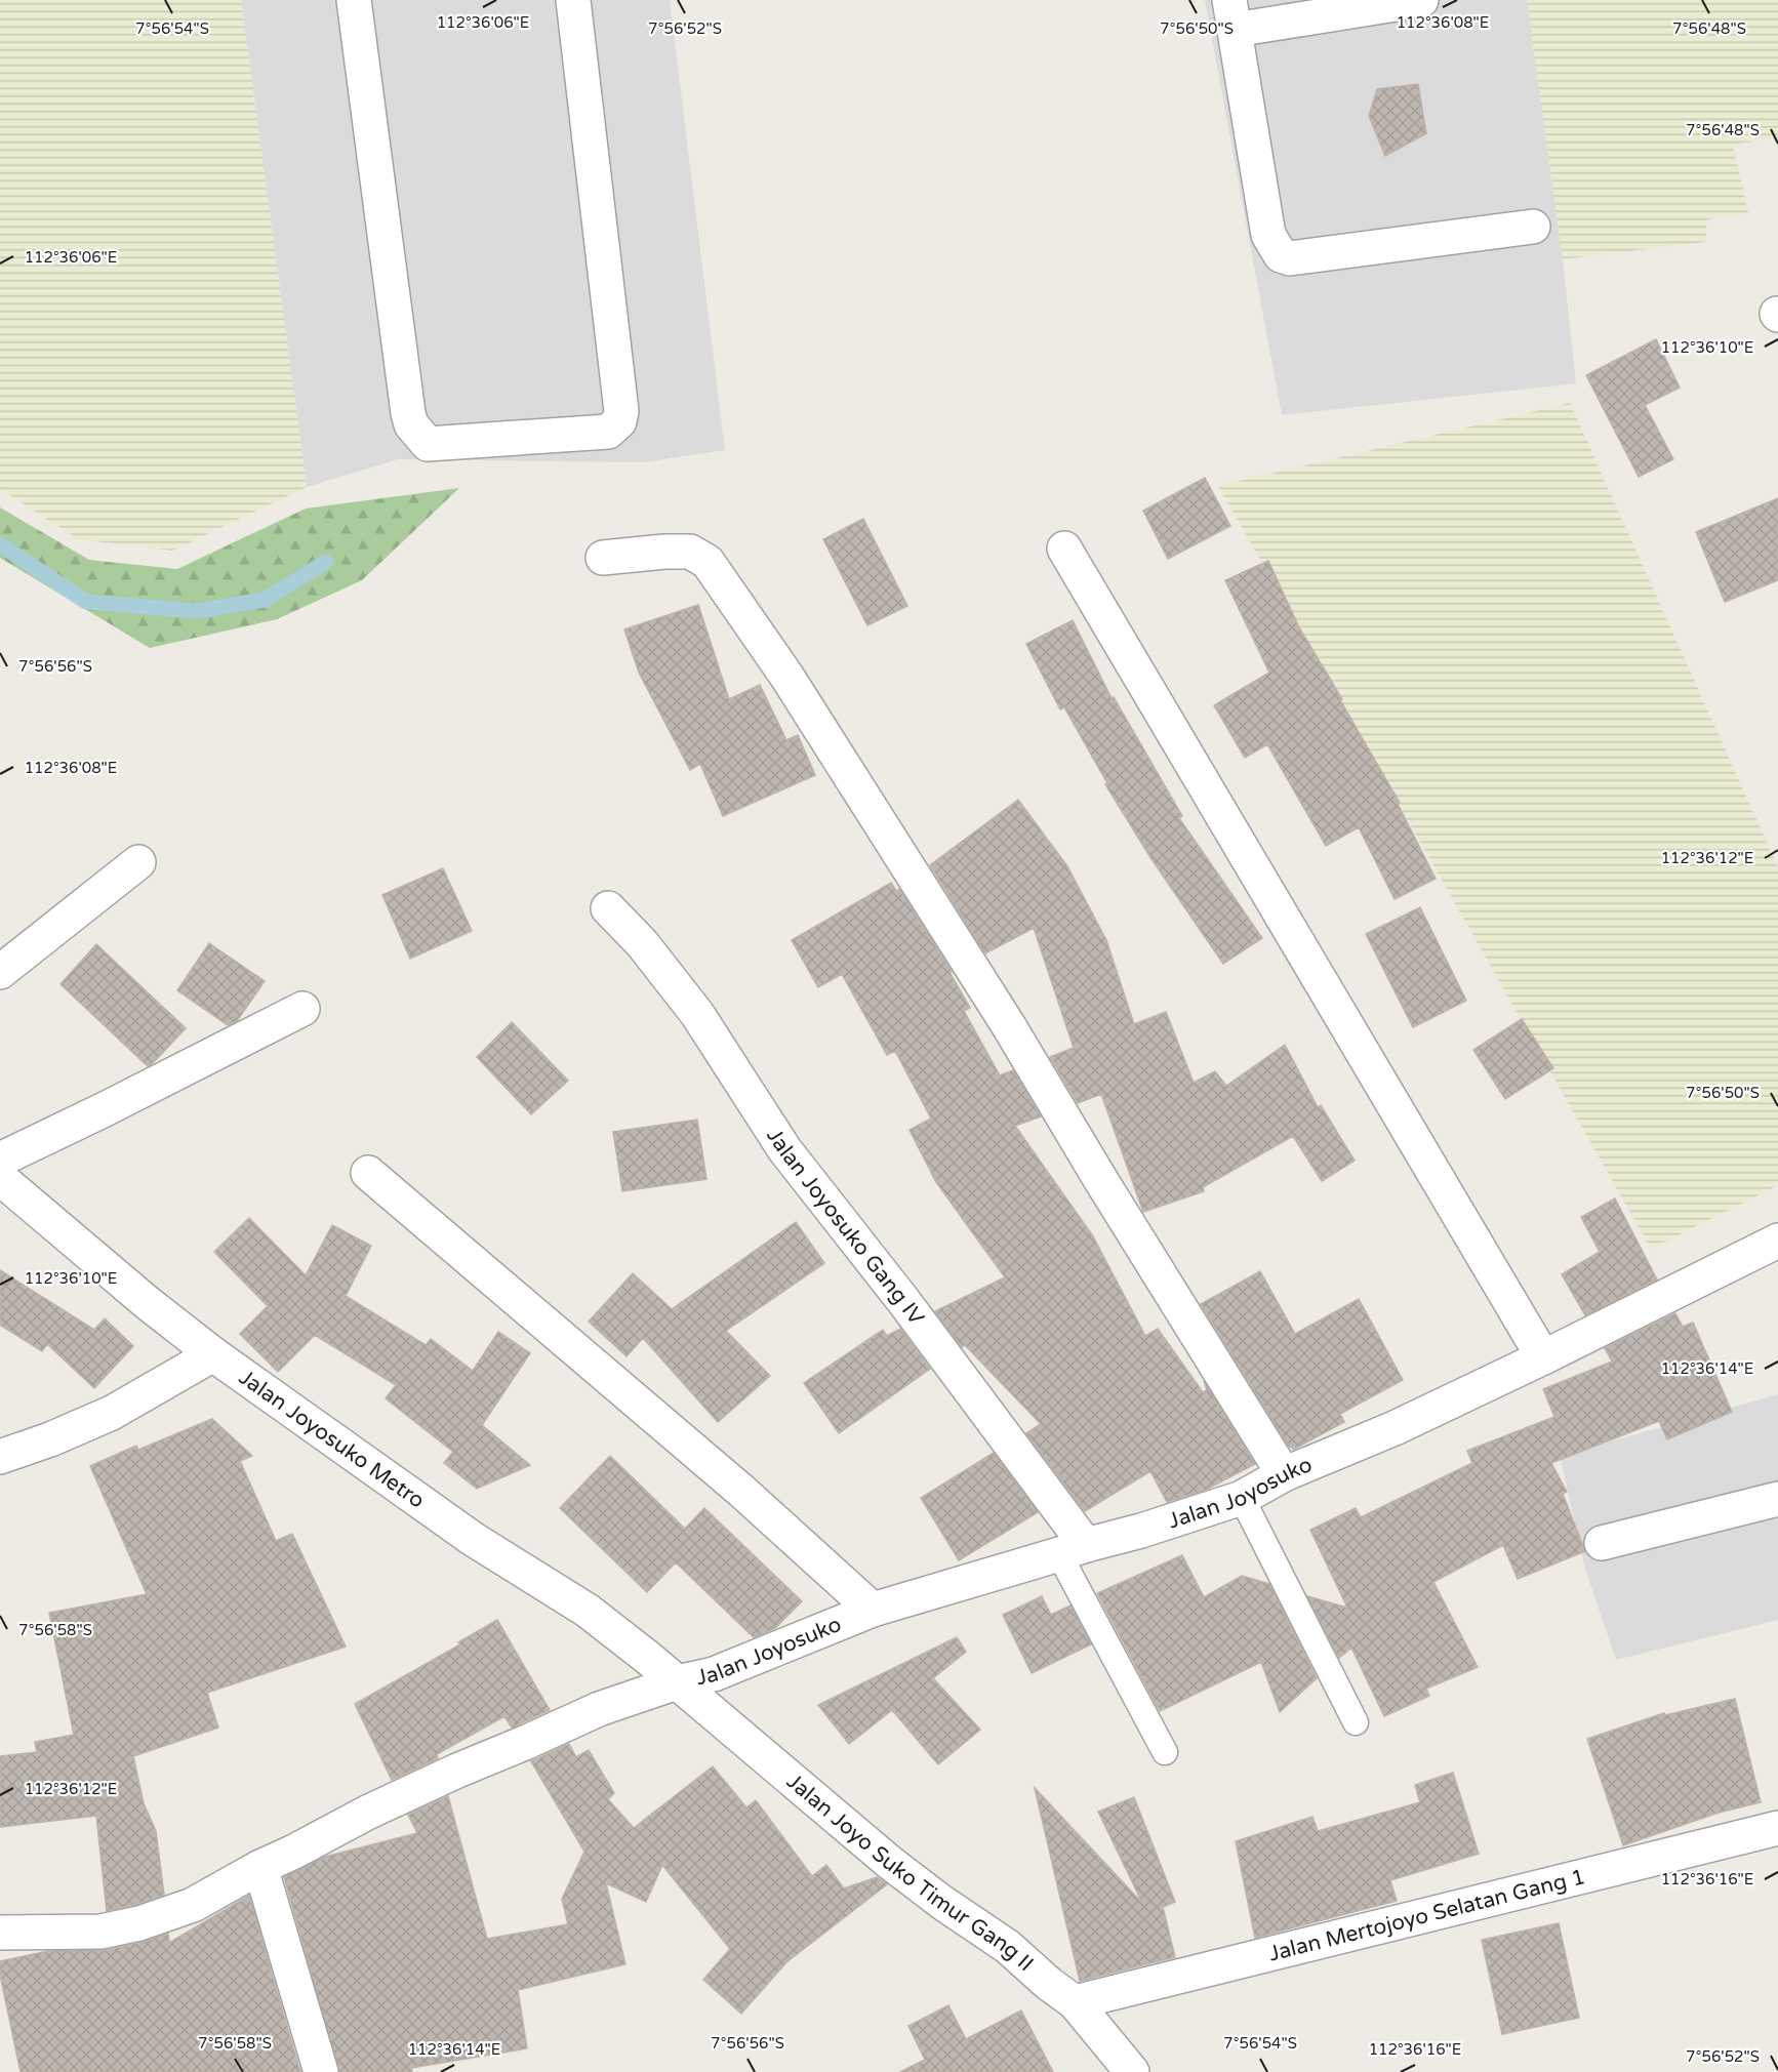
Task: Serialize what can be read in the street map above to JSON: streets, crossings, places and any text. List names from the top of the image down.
{
  "streets": {
    "street": [
      "Jalan Joyosuko Gang IV",
      "Jalan Joyosuko Metro",
      "Jalan Joyosuko",
      "Jalan Joyo Suko Timur Gang II",
      "Jalan Mertojoyo Selatan Gang 1"
    ]
  },
  "crossings": [
    ["Jalan Joyosuko Gang IV", "Jalan Joyosuko"],
    ["Jalan Joyosuko Metro", "Jalan Joyosuko"],
    ["Jalan Joyosuko Metro", "Jalan Joyo Suko Timur Gang II"],
    ["Jalan Joyosuko", "Jalan Joyo Suko Timur Gang II"],
    ["Jalan Joyo Suko Timur Gang II", "Jalan Mertojoyo Selatan Gang 1"]
  ],
  "coordinates": [
    "112°36'08\"E",
    "112°36'06\"E",
    "7°56'54\"S",
    "7°56'52\"S",
    "7°56'50\"S",
    "7°56'48\"S",
    "112°36'10\"E",
    "7°56'56\"S",
    "112°36'12\"E",
    "112°36'14\"E",
    "7°56'58\"S",
    "112°36'16\"E"
  ]
}
